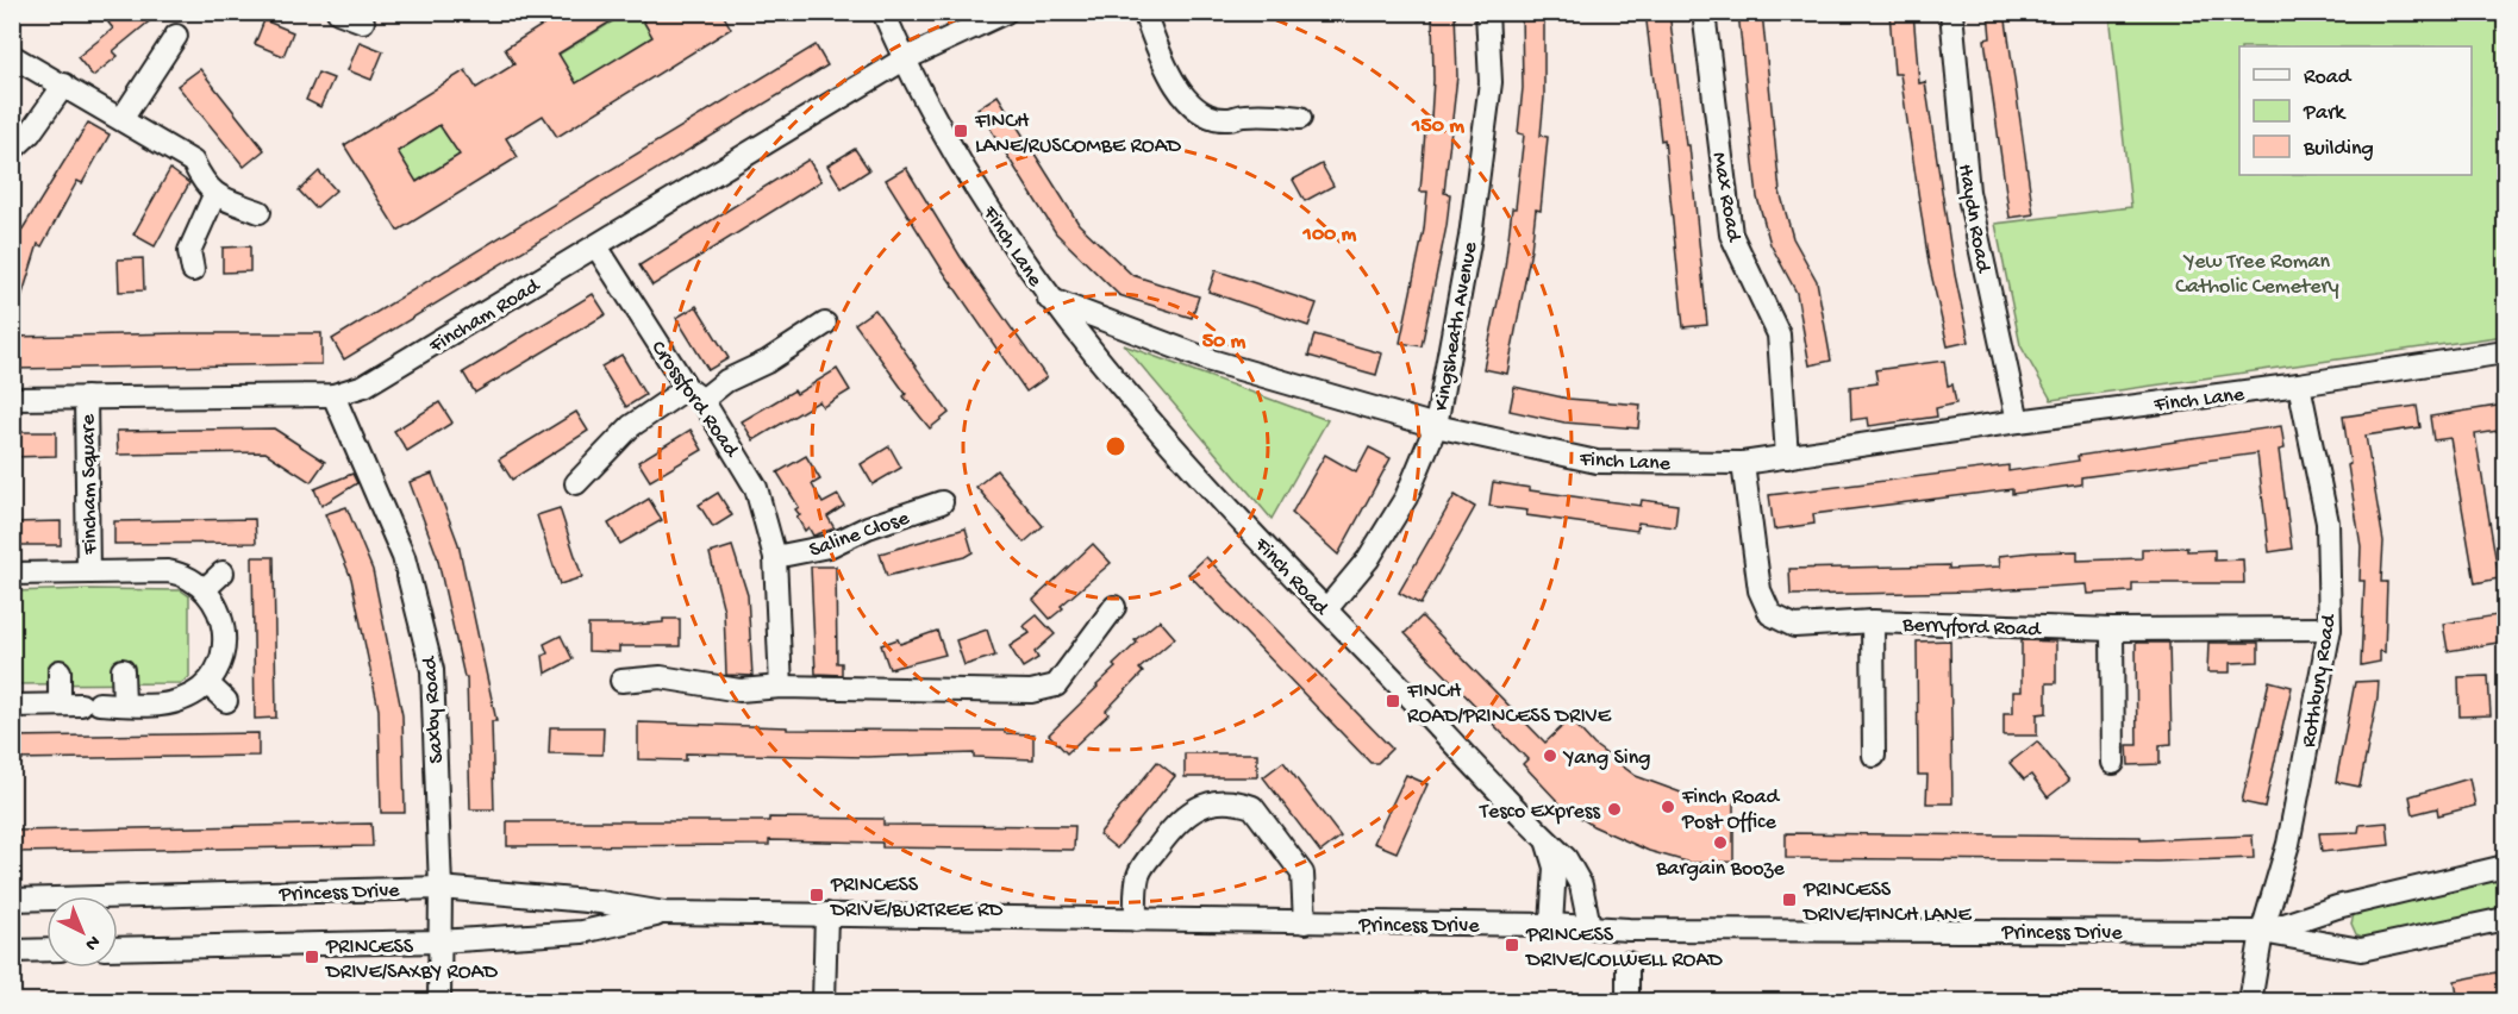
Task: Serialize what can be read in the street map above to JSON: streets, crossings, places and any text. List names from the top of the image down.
{
  "streets": {
    "street": [
      "Max Road",
      "Haydn Road",
      "Finch Lane",
      "Fincham Road",
      "Kingsheath Avenue",
      "Crossford Road",
      "Fincham Square",
      "Saline Close",
      "Finch Road",
      "Berryford Road",
      "Rothbury Road",
      "Saxby Road",
      "Princess Drive"
    ]
  },
  "crossings": [
    ["Max Road", "Finch Lane"],
    ["Haydn Road", "Finch Lane"],
    ["Finch Lane", "Fincham Road"],
    ["Finch Lane", "Kingsheath Avenue"],
    ["Finch Lane", "Finch Road"],
    ["Finch Lane", "Berryford Road"],
    ["Finch Lane", "Rothbury Road"],
    ["Fincham Road", "Crossford Road"],
    ["Fincham Road", "Fincham Square"],
    ["Fincham Road", "Saxby Road"],
    ["Kingsheath Avenue", "Finch Road"],
    ["Crossford Road", "Saline Close"],
    ["Finch Road", "Princess Drive"],
    ["Berryford Road", "Rothbury Road"],
    ["Rothbury Road", "Princess Drive"],
    ["Saxby Road", "Princess Drive"]
  ],
  "parks": ["Yew Tree Roman Catholic Cemetery"],
  "places": {
    "transit": [
      "FINCH LANE/RUSCOMBE ROAD",
      "FINCH ROAD/PRINCESS DRIVE",
      "PRINCESS DRIVE/BURTREE RD",
      "PRINCESS DRIVE/FINCH LANE",
      "PRINCESS DRIVE/COLWELL ROAD",
      "PRINCESS DRIVE/SAXBY ROAD"
    ],
    "other": [
      "Yang Sing",
      "Finch Road Post Office",
      "Tesco Express",
      "Bargain Booze"
    ]
  },
  "legend": ["Road", "Park", "Building"],
  "north": "bottom right",
  "rings": ["150 m", "100 m", "50 m"]
}
